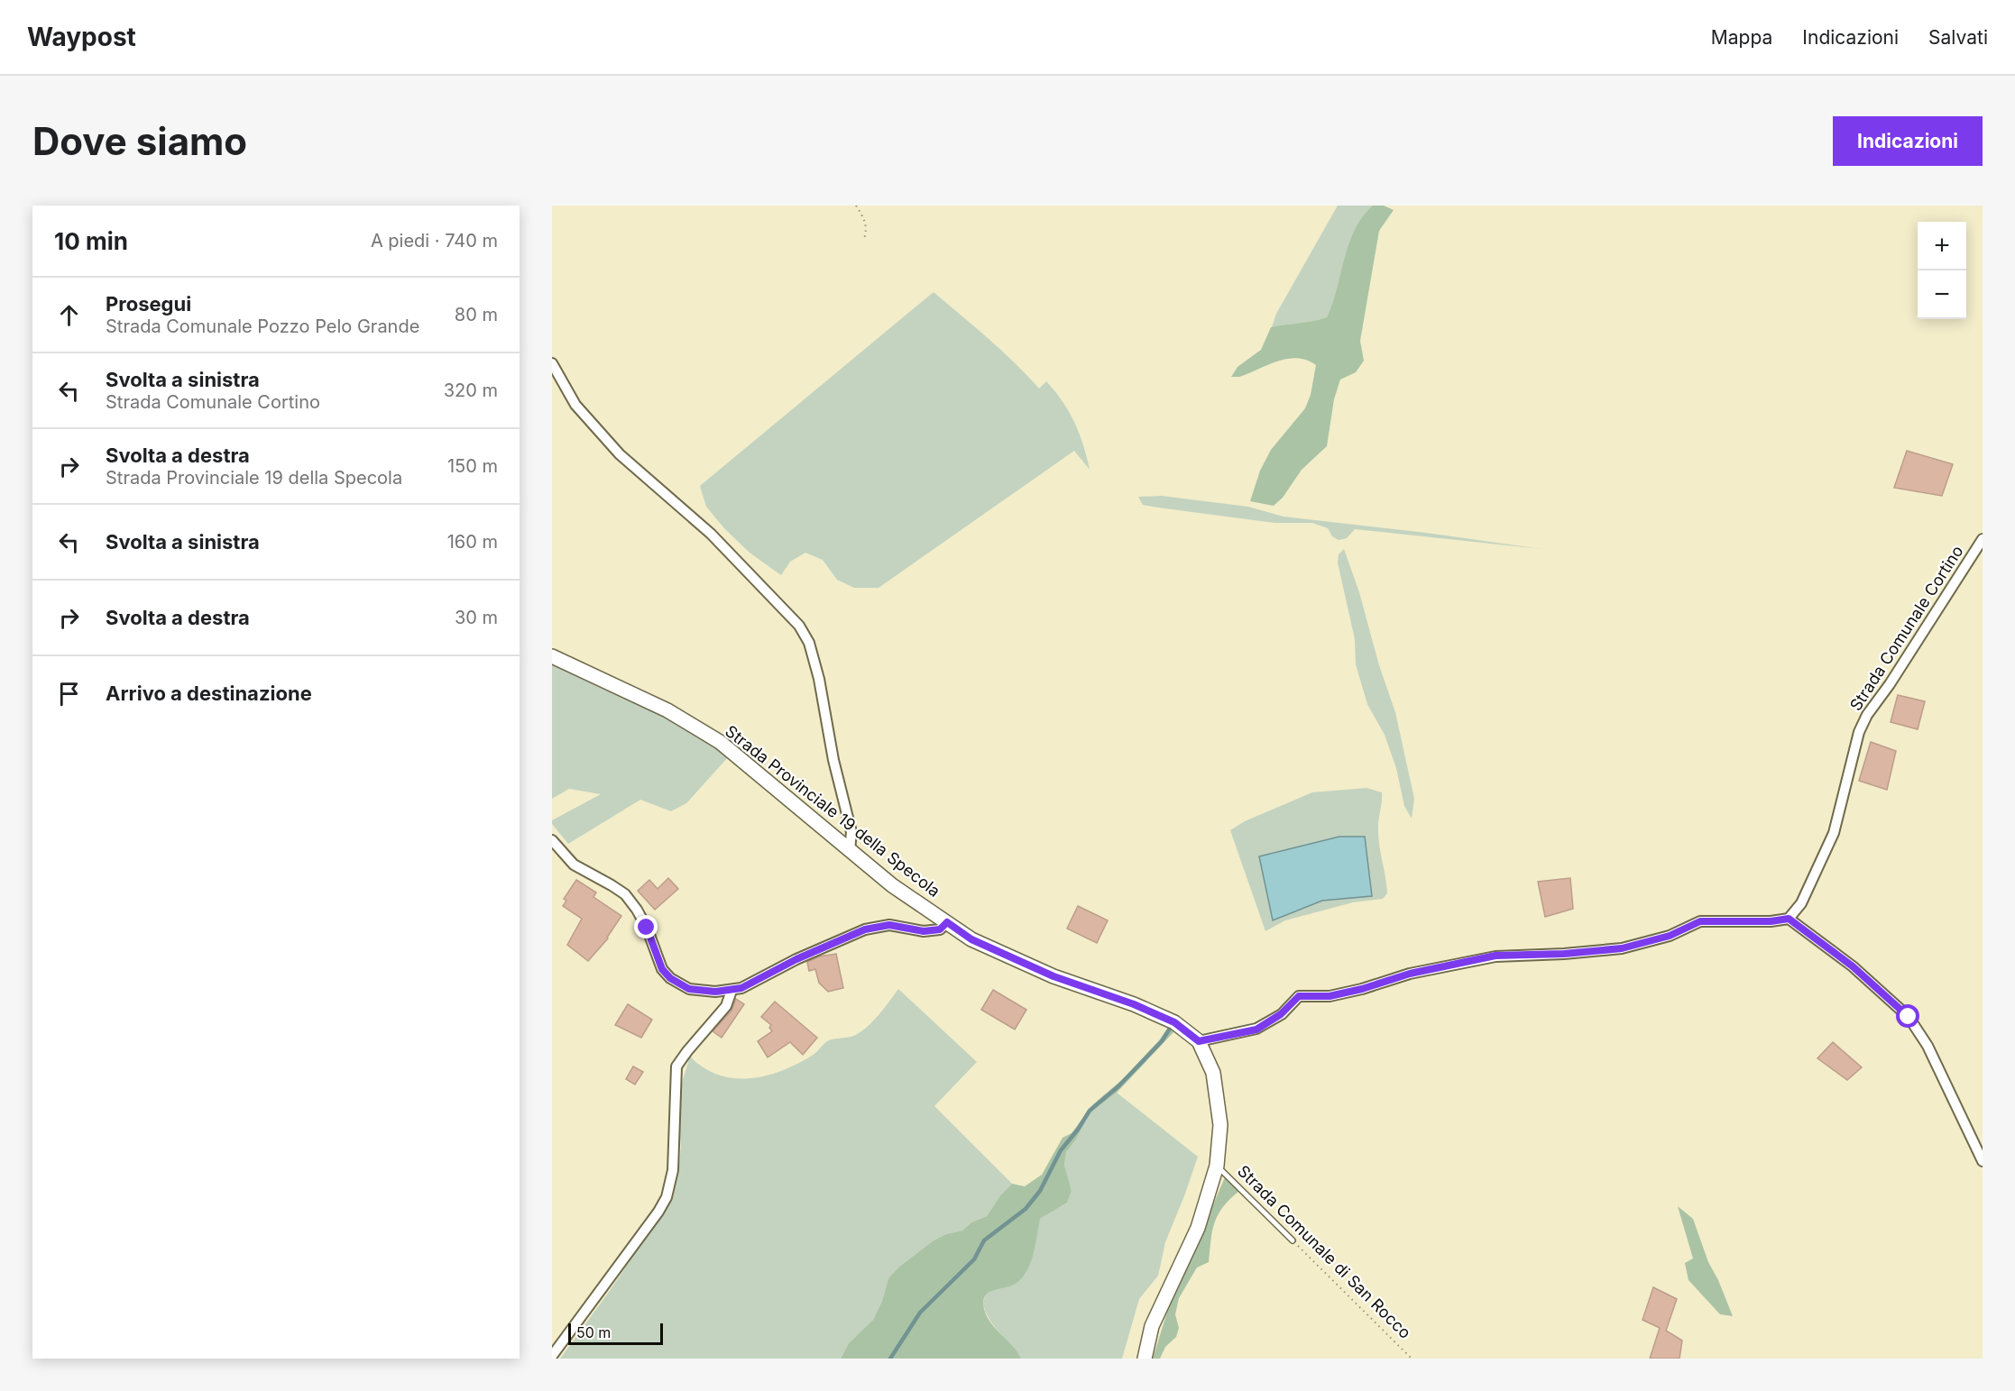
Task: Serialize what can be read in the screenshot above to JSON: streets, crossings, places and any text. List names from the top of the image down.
{
  "streets": {
    "main road": ["Strada Provinciale 19 della Specola"],
    "street": ["Strada Comunale Cortino"],
    "lane": ["Strada Comunale di San Rocco"]
  },
  "crossings": [
    ["Strada Provinciale 19 della Specola", "Strada Comunale di San Rocco"]
  ],
  "scale_bar": "50 m",
  "page": {
    "header": "Waypost",
    "nav": ["Mappa", "Indicazioni", "Salvati"],
    "buttons": "Indicazioni",
    "title": "Dove siamo",
    "heading": ["10 min", "A piedi · 740 m"],
    "map_buttons": ["+", "−"],
    "list": [
      ["Prosegui", "Strada Comunale Pozzo Pelo Grande", "80 m"],
      ["Svolta a sinistra", "Strada Comunale Cortino", "320 m"],
      ["Svolta a destra", "Strada Provinciale 19 della Specola", "150 m"],
      ["Svolta a sinistra", "160 m"],
      ["Svolta a destra", "30 m"],
      "Arrivo a destinazione"
    ],
    "scale": "50 m"
  }
}
